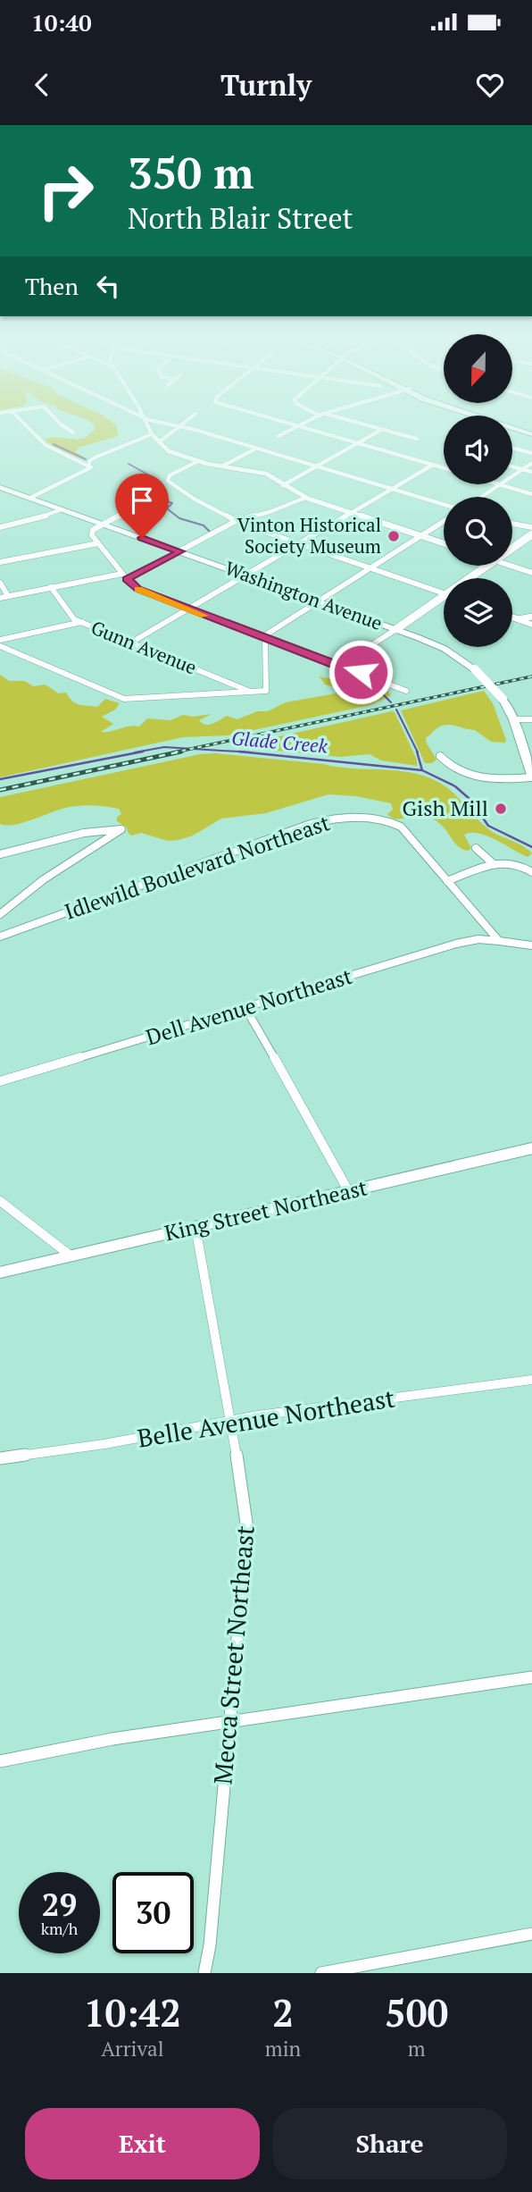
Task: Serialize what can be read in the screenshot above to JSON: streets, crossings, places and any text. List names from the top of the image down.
{
  "streets": {
    "main road": ["Washington Avenue"],
    "street": [
      "Gunn Avenue",
      "Idlewild Boulevard Northeast",
      "Dell Avenue Northeast",
      "King Street Northeast",
      "Belle Avenue Northeast",
      "Mecca Street Northeast"
    ]
  },
  "crossings": [
    ["Idlewild Boulevard Northeast", "Dell Avenue Northeast"],
    ["King Street Northeast", "Mecca Street Northeast"],
    ["Belle Avenue Northeast", "Mecca Street Northeast"]
  ],
  "water": ["Glade Creek"],
  "places": ["Vinton Historical Society Museum", "Gish Mill"],
  "north": "bottom",
  "page": {
    "status": "10:40",
    "header": "Turnly",
    "turn": ["350 m", "North Blair Street"],
    "then": "Then",
    "speed": "29 km/h",
    "limit": "30",
    "eta": [
      "10:42",
      "Arrival",
      "2",
      "min",
      "500",
      "m"
    ],
    "buttons": ["Exit", "Share"]
  }
}
